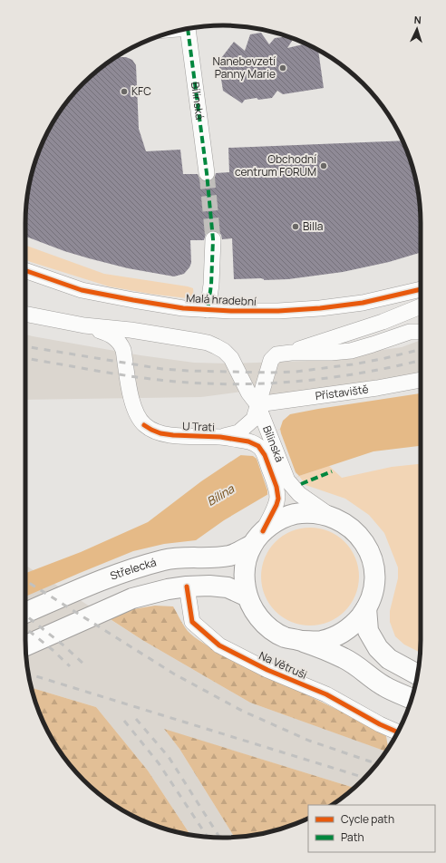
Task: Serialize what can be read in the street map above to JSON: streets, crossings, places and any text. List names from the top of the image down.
{
  "streets": {
    "main road": ["Střelecká"],
    "street": [
      "Bílinská",
      "Malá hradební",
      "Přístaviště",
      "U Trati",
      "Na Větruši"
    ]
  },
  "crossings": [
    ["Bílinská", "Přístaviště"],
    ["Bílinská", "U Trati"],
    ["Bílinská", "Střelecká"]
  ],
  "water": ["Bílina"],
  "places": [
    "Nanebevzetí Panny Marie",
    "KFC",
    "Obchodní centrum FORUM",
    "Billa"
  ],
  "legend": ["Cycle path", "Path"],
  "north": "top"
}
